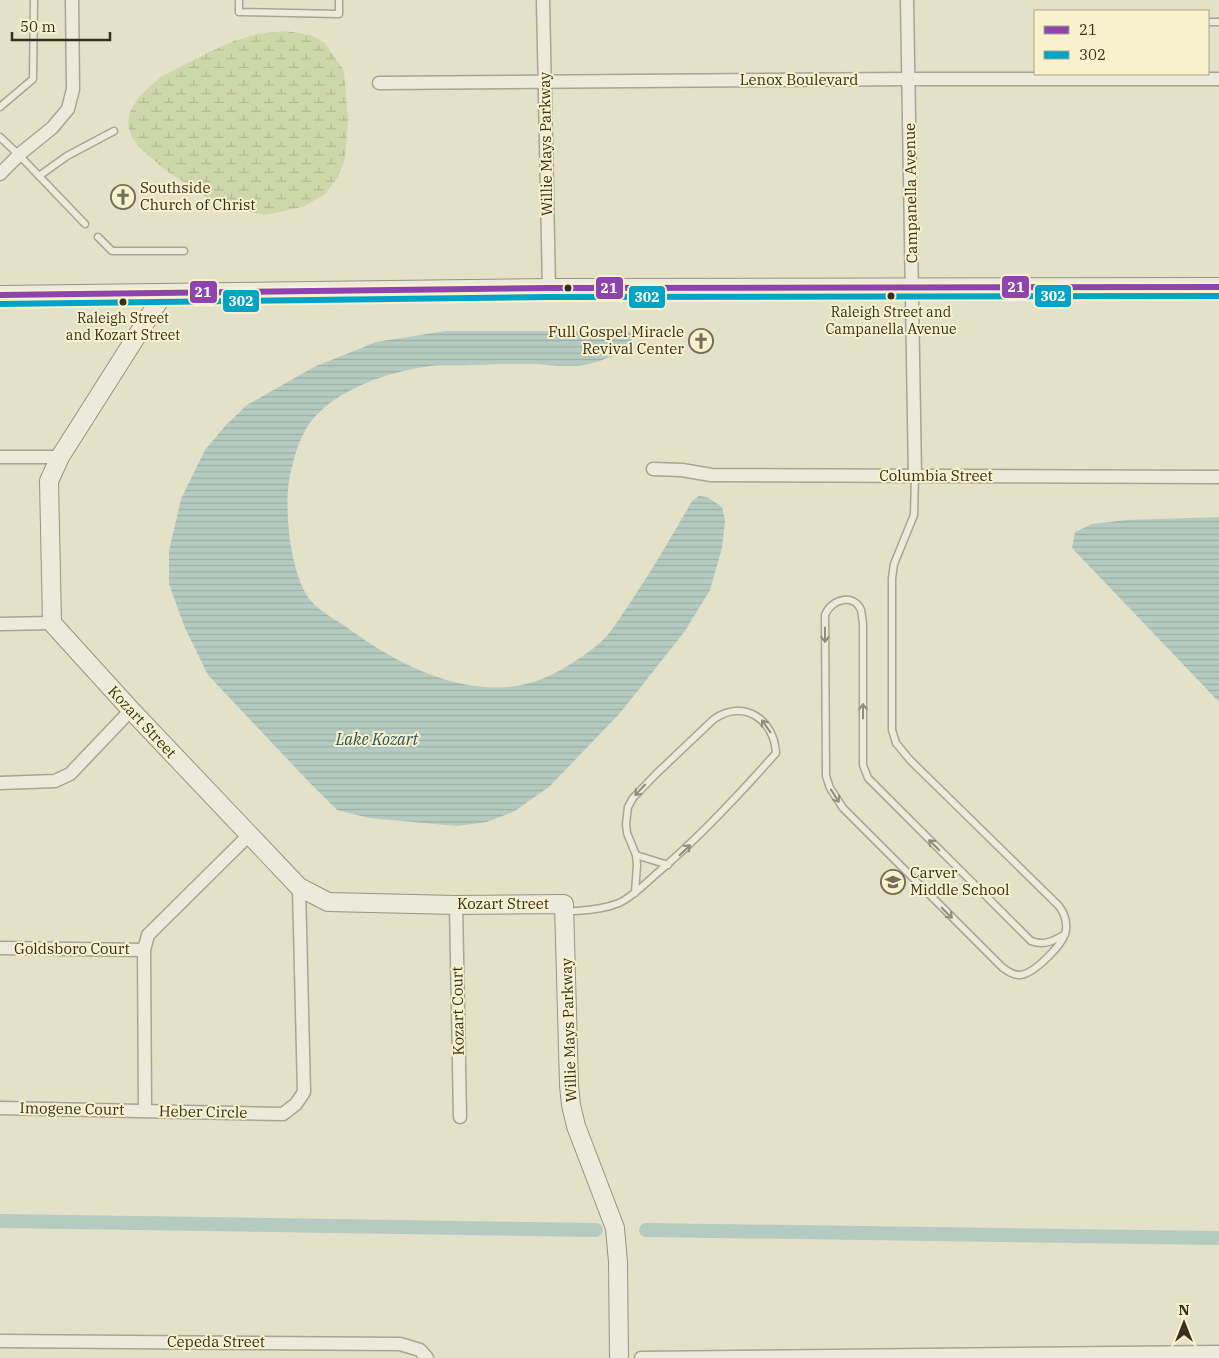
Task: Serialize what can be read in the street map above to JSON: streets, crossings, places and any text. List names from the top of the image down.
{
  "streets": {
    "street": [
      "Lenox Boulevard",
      "Willie Mays Parkway",
      "Campanella Avenue",
      "Columbia Street",
      "Kozart Street",
      "Goldsboro Court",
      "Kozart Court",
      "Imogene Court",
      "Heber Circle",
      "Cepeda Street"
    ]
  },
  "crossings": [
    ["Lenox Boulevard", "Willie Mays Parkway"],
    ["Lenox Boulevard", "Campanella Avenue"],
    ["Willie Mays Parkway", "Kozart Street"],
    ["Campanella Avenue", "Columbia Street"],
    ["Kozart Street", "Kozart Court"],
    ["Kozart Street", "Heber Circle"],
    ["Goldsboro Court", "Heber Circle"],
    ["Imogene Court", "Heber Circle"]
  ],
  "water": ["Lake Kozart"],
  "places": {
    "church": ["Southside Church of Christ", "Full Gospel Miracle Revival Center"],
    "other": ["Raleigh Street and Campanella Avenue", "Raleigh Street and Kozart Street"],
    "school or university": ["Carver Middle School"]
  },
  "lines": ["transit line 21", "transit line 302"],
  "legend": ["21", "302"],
  "scale_bar": "50 m",
  "north": "top"
}
